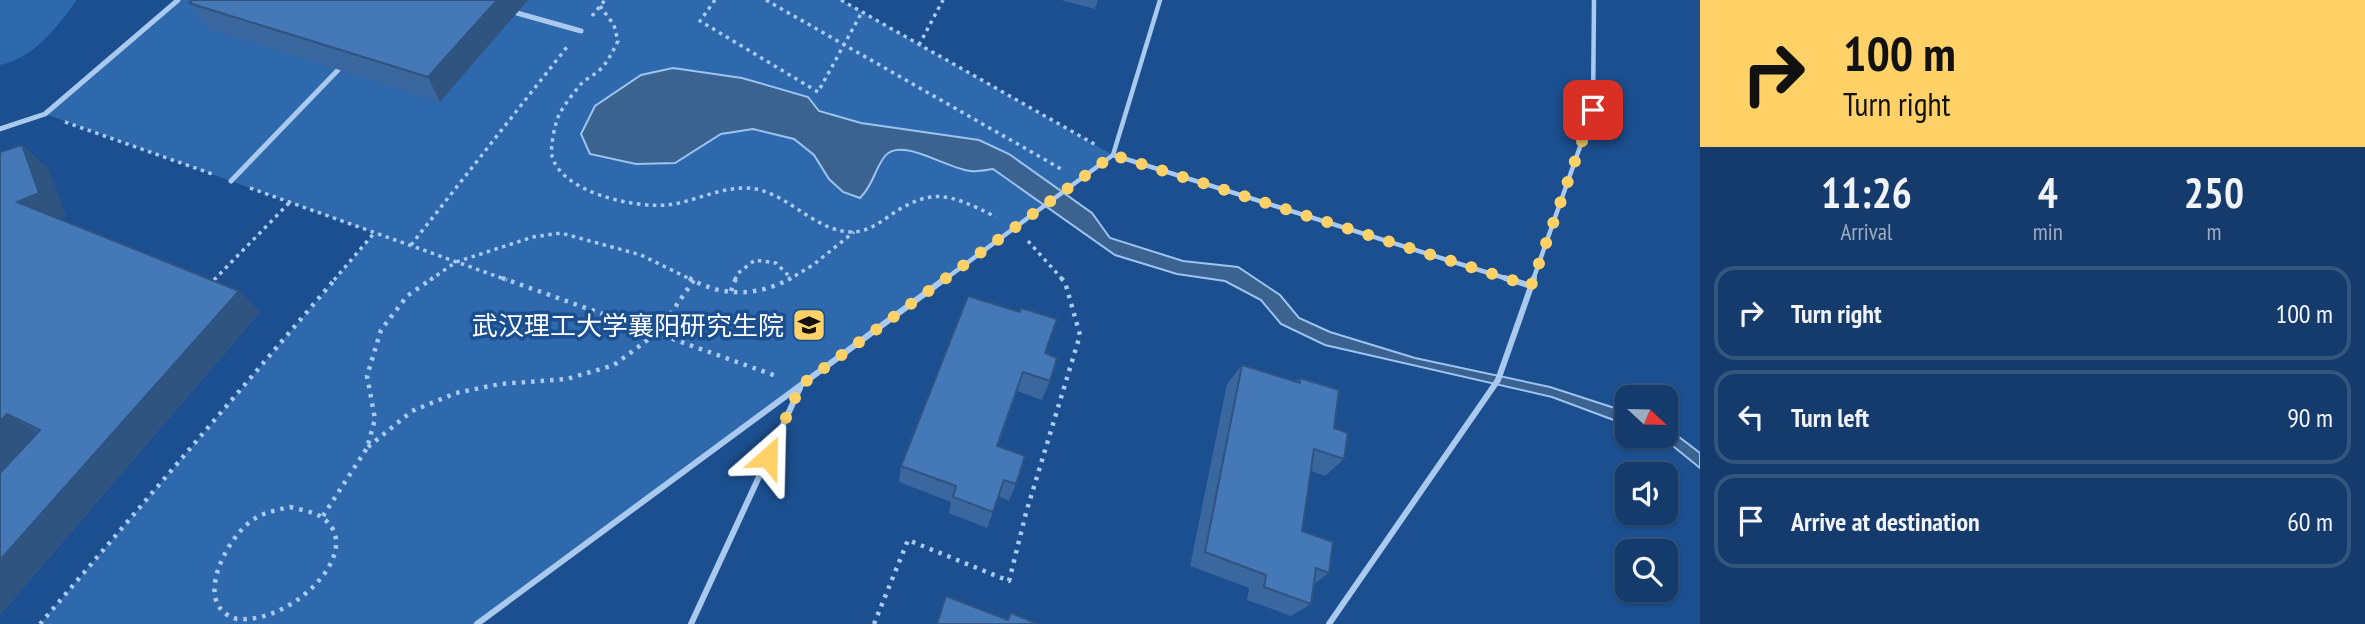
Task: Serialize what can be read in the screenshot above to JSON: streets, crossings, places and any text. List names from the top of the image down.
{
  "places": {
    "school or university": ["武汉理工大学襄阳研究生院"]
  },
  "north": "right",
  "page": {
    "turn": ["100 m", "Turn right"],
    "eta": [
      "11:26",
      "Arrival",
      "4",
      "min",
      "250",
      "m"
    ],
    "list": [
      {
        "name": "Turn right",
        "value": "100 m"
      },
      {
        "name": "Turn left",
        "value": "90 m"
      },
      {
        "name": "Arrive at destination",
        "value": "60 m"
      }
    ]
  }
}
